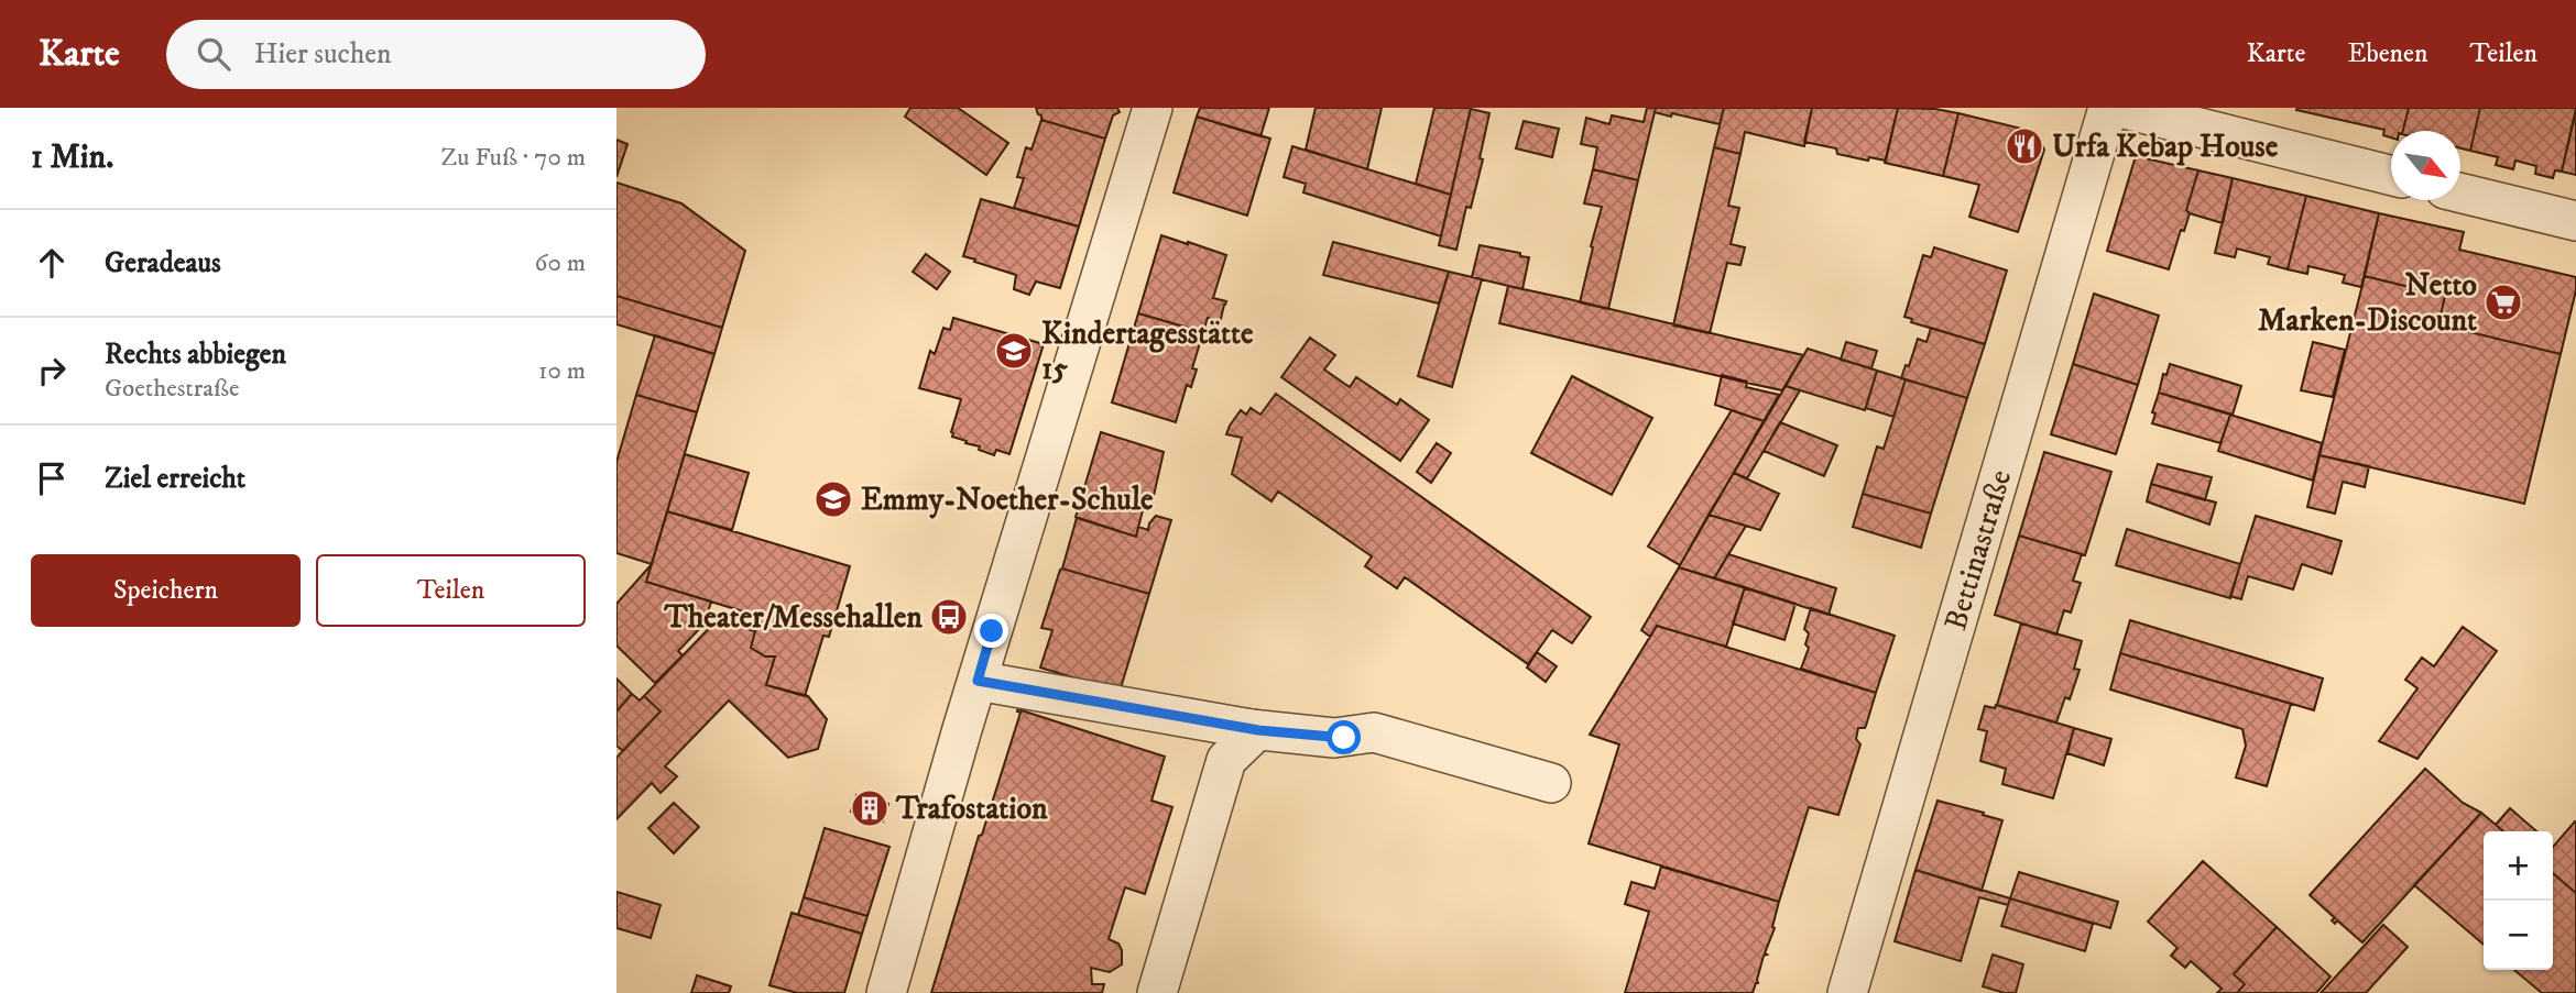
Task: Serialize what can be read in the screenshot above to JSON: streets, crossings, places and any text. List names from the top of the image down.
{
  "streets": {
    "street": ["Bettinastraße"]
  },
  "places": {
    "restaurant": ["Urfa Kebap House"],
    "supermarket": ["Netto Marken-Discount"],
    "school or university": ["Kindertagesstätte 15", "Emmy-Noether-Schule"],
    "bus stop": ["Theater/Messehallen"],
    "building": ["Trafostation"]
  },
  "north": "bottom right",
  "page": {
    "header": "Karte",
    "search": "Hier suchen",
    "nav": ["Karte", "Ebenen", "Teilen"],
    "heading": ["1 Min.", "Zu Fuß · 70 m"],
    "list": [
      ["Geradeaus", "60 m"],
      ["Rechts abbiegen", "Goethestraße", "10 m"],
      "Ziel erreicht"
    ],
    "buttons": ["Speichern", "Teilen"],
    "map_buttons": ["+", "−"]
  }
}
